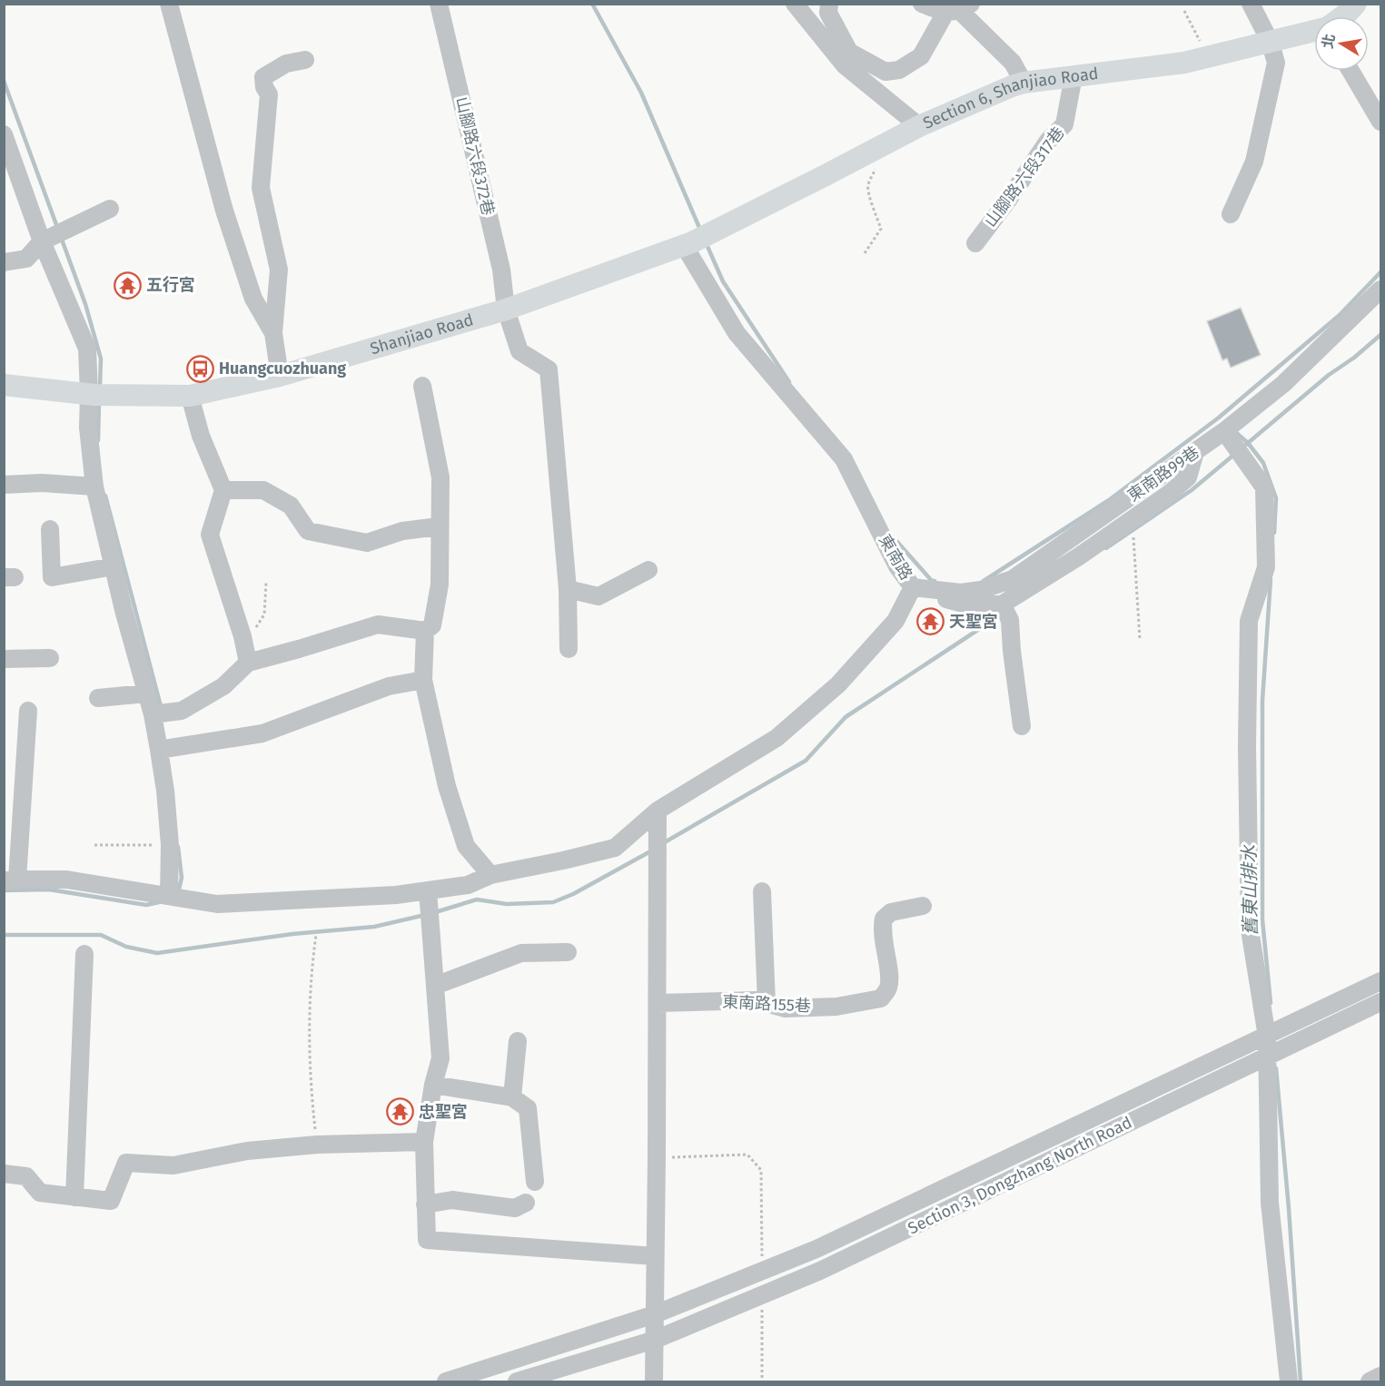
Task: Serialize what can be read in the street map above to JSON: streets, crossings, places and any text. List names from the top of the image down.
{
  "streets": {
    "main road": ["Section 6, Shanjiao Road", "Shanjiao Road"],
    "street": [
      "山腳路六段372巷",
      "山腳路六段317巷",
      "東南路99巷",
      "東南路",
      "東南路155巷",
      "Section 3, Dongzhang North Road"
    ]
  },
  "crossings": [
    ["Section 6, Shanjiao Road", "山腳路六段317巷"],
    ["Section 6, Shanjiao Road", "Shanjiao Road"],
    ["Section 6, Shanjiao Road", "東南路"],
    ["山腳路六段372巷", "Shanjiao Road"],
    ["Shanjiao Road", "東南路"],
    ["東南路99巷", "東南路"]
  ],
  "water": ["舊東山排水"],
  "places": {
    "temple": ["五行宮", "天聖宮", "忠聖宮"],
    "bus stop": ["Huangcuozhuang"]
  },
  "north": "left"
}
